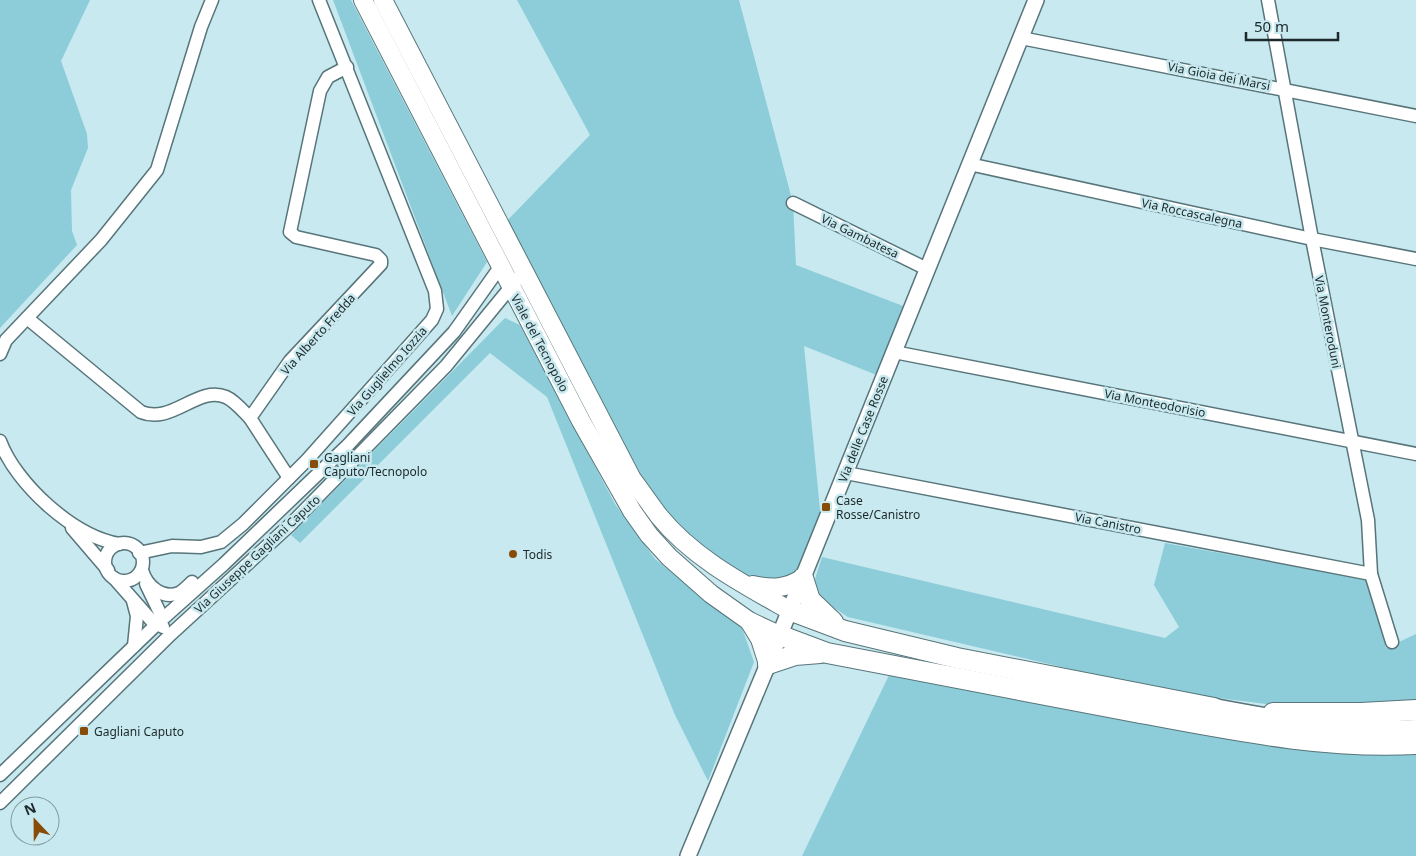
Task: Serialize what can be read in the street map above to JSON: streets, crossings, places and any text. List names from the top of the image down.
{
  "streets": {
    "main road": ["Viale del Tecnopolo"],
    "street": [
      "Via Gioia dei Marsi",
      "Via Roccascalegna",
      "Via Gambatesa",
      "Via Monteroduni",
      "Via Alberto Fredda",
      "Via Guglielmo Iozzia",
      "Via Monteodorisio",
      "Via delle Case Rosse",
      "Via Canistro",
      "Via Giuseppe Gagliani Caputo"
    ]
  },
  "crossings": [
    ["Via Gioia dei Marsi", "Via Monteroduni"],
    ["Via Gioia dei Marsi", "Via delle Case Rosse"],
    ["Via Roccascalegna", "Via Monteroduni"],
    ["Via Roccascalegna", "Via delle Case Rosse"],
    ["Via Gambatesa", "Via delle Case Rosse"],
    ["Via Monteroduni", "Via Monteodorisio"],
    ["Via Monteroduni", "Via Canistro"],
    ["Via Alberto Fredda", "Via Guglielmo Iozzia"],
    ["Viale del Tecnopolo", "Via delle Case Rosse"],
    ["Viale del Tecnopolo", "Via Giuseppe Gagliani Caputo"],
    ["Via Monteodorisio", "Via delle Case Rosse"],
    ["Via delle Case Rosse", "Via Canistro"]
  ],
  "places": {
    "transit": ["Gagliani Caputo/Tecnopolo", "Case Rosse/Canistro", "Gagliani Caputo"],
    "other": ["Todis"]
  },
  "scale_bar": "50 m",
  "north": "top"
}
